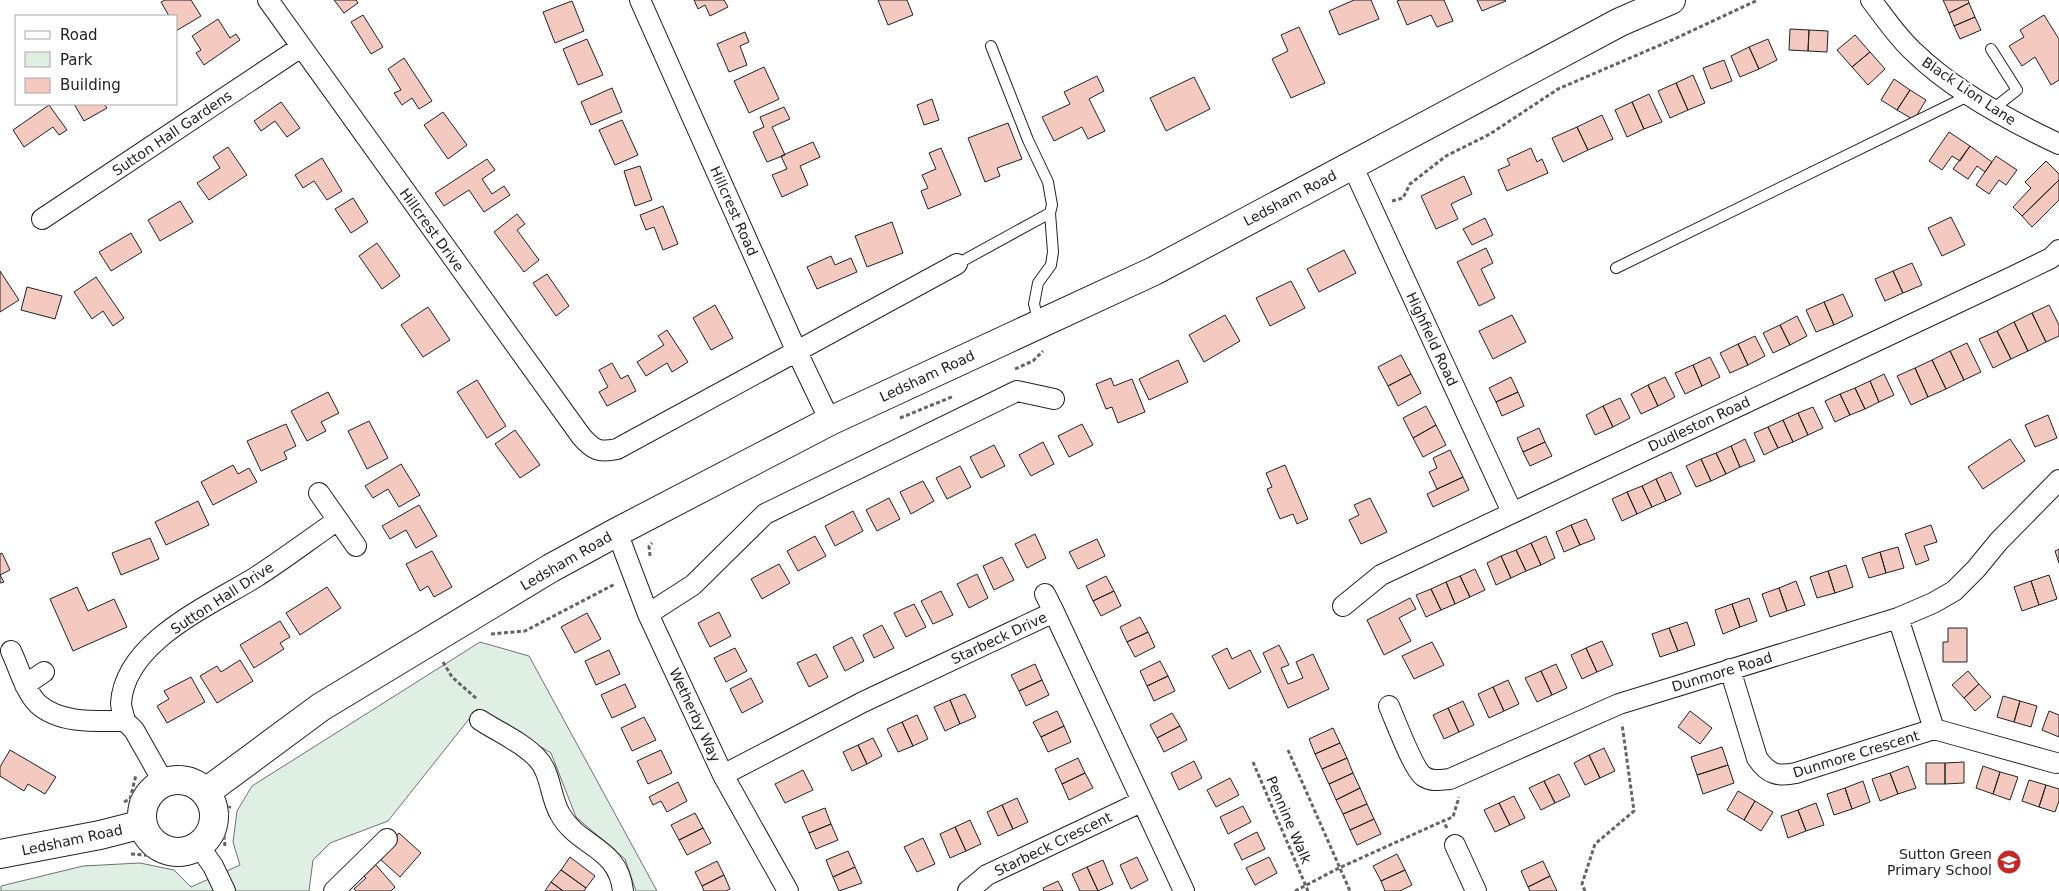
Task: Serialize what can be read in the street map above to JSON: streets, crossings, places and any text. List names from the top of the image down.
{
  "streets": {
    "main road": ["Ledsham Road"],
    "street": [
      "Black Lion Lane",
      "Sutton Hall Gardens",
      "Hillcrest Road",
      "Hillcrest Drive",
      "Highfield Road",
      "Dudleston Road",
      "Sutton Hall Drive",
      "Starbeck Drive",
      "Dunmore Road",
      "Wetherby Way",
      "Dunmore Crescent",
      "Starbeck Crescent"
    ],
    "path": ["Pennine Walk"]
  },
  "crossings": [
    ["Sutton Hall Gardens", "Hillcrest Drive"],
    ["Ledsham Road", "Hillcrest Road"],
    ["Ledsham Road", "Highfield Road"],
    ["Ledsham Road", "Wetherby Way"],
    ["Hillcrest Road", "Hillcrest Drive"],
    ["Highfield Road", "Dudleston Road"],
    ["Starbeck Drive", "Wetherby Way"],
    ["Starbeck Drive", "Starbeck Crescent"],
    ["Dunmore Road", "Dunmore Crescent"]
  ],
  "places": {
    "school or university": ["Sutton Green Primary School"]
  },
  "legend": ["Road", "Park", "Building"]
}
